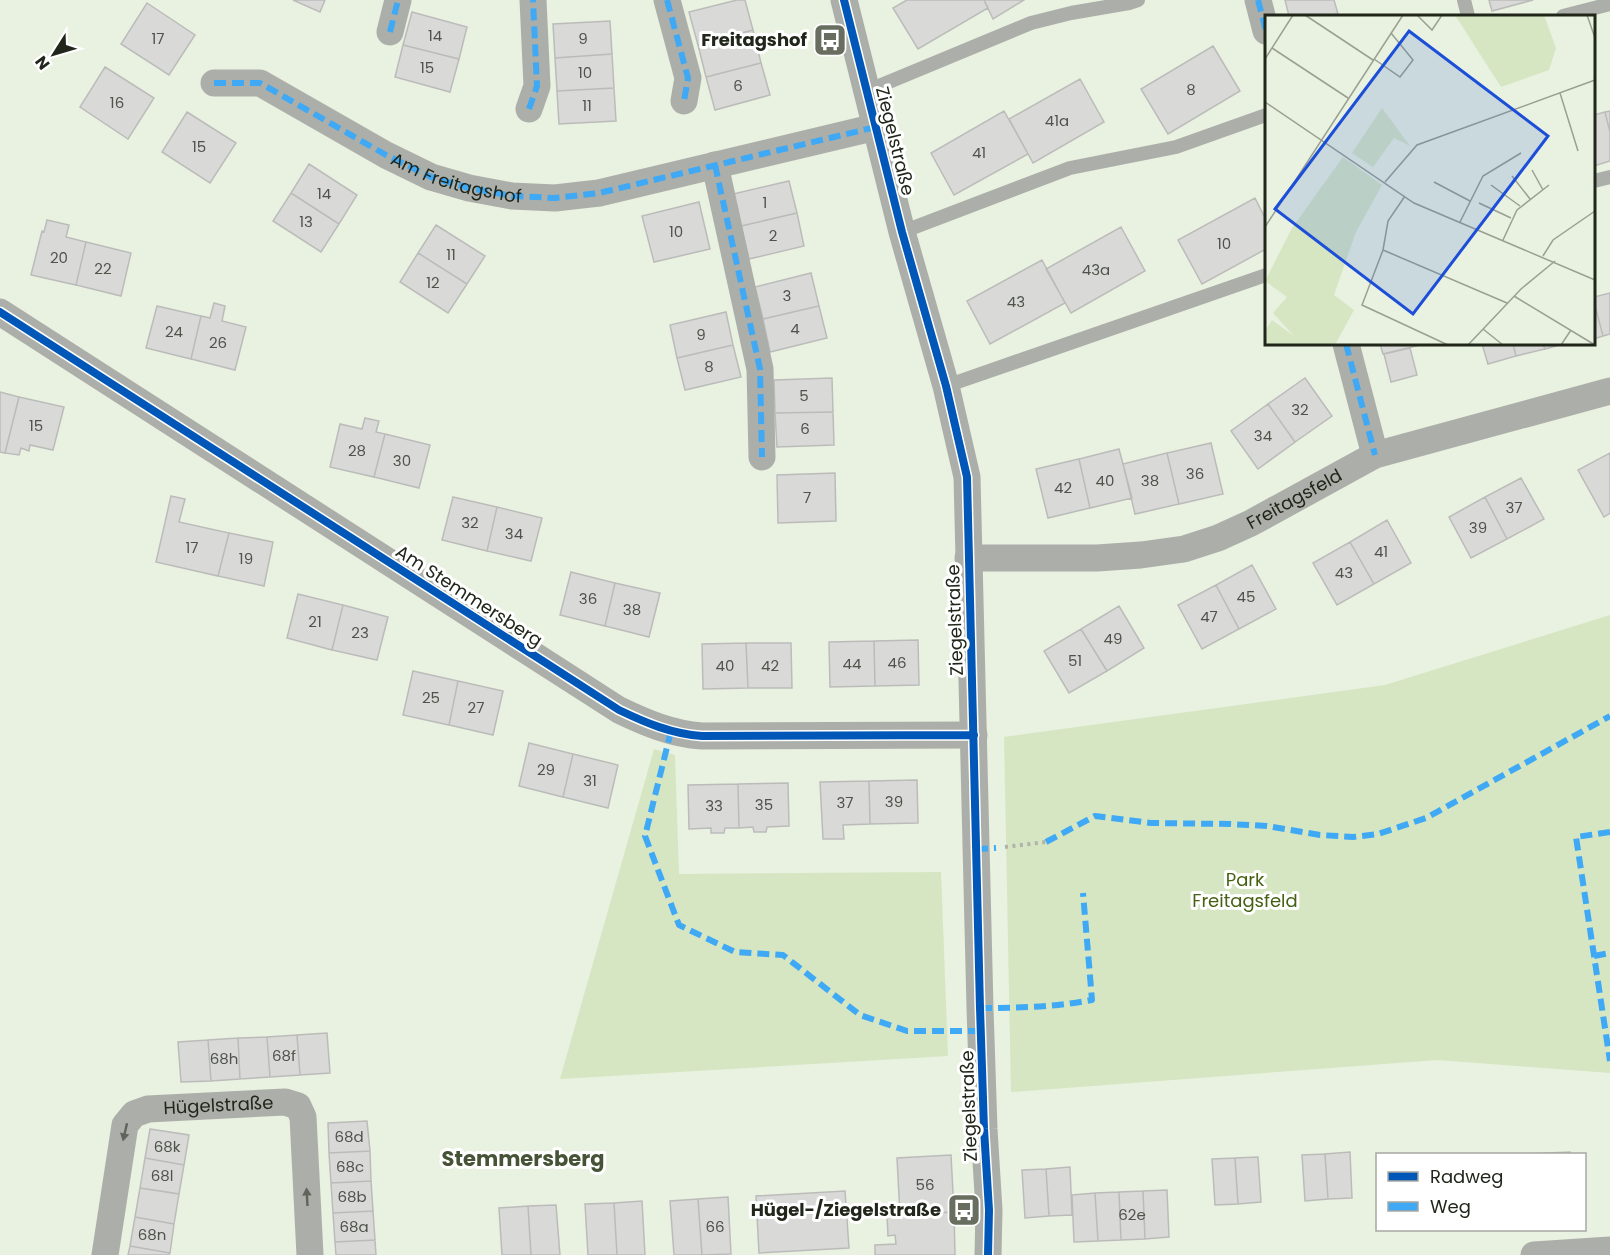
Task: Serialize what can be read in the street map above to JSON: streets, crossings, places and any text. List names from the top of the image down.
{
  "streets": {
    "street": [
      "Ziegelstraße",
      "Am Freitagshof",
      "Freitagsfeld",
      "Am Stemmersberg",
      "Hügelstraße"
    ]
  },
  "crossings": [
    ["Ziegelstraße", "Am Freitagshof"],
    ["Ziegelstraße", "Freitagsfeld"],
    ["Ziegelstraße", "Am Stemmersberg"]
  ],
  "districts": ["Stemmersberg"],
  "parks": ["Park Freitagsfeld"],
  "places": {
    "bus stop": ["Freitagshof", "Hügel-/Ziegelstraße"]
  },
  "house_numbers": [
    "14",
    "17",
    "9",
    "15",
    "10",
    "6",
    "8",
    "16",
    "11",
    "41a",
    "15",
    "41",
    "14",
    "1",
    "13",
    "10",
    "2",
    "10",
    "11",
    "20",
    "22",
    "43a",
    "12",
    "3",
    "43",
    "4",
    "24",
    "9",
    "26",
    "8",
    "5",
    "32",
    "15",
    "6",
    "34",
    "28",
    "30",
    "36",
    "40",
    "38",
    "42",
    "7",
    "37",
    "32",
    "39",
    "34",
    "17",
    "41",
    "19",
    "43",
    "45",
    "36",
    "38",
    "47",
    "21",
    "23",
    "49",
    "51",
    "46",
    "44",
    "40",
    "42",
    "25",
    "27",
    "29",
    "31",
    "39",
    "37",
    "35",
    "33",
    "68f",
    "68h",
    "68d",
    "68k",
    "68c",
    "68l",
    "56",
    "68b",
    "62e",
    "68a",
    "66",
    "68n"
  ],
  "legend": ["Radweg", "Weg"],
  "north": "bottom left"
}
